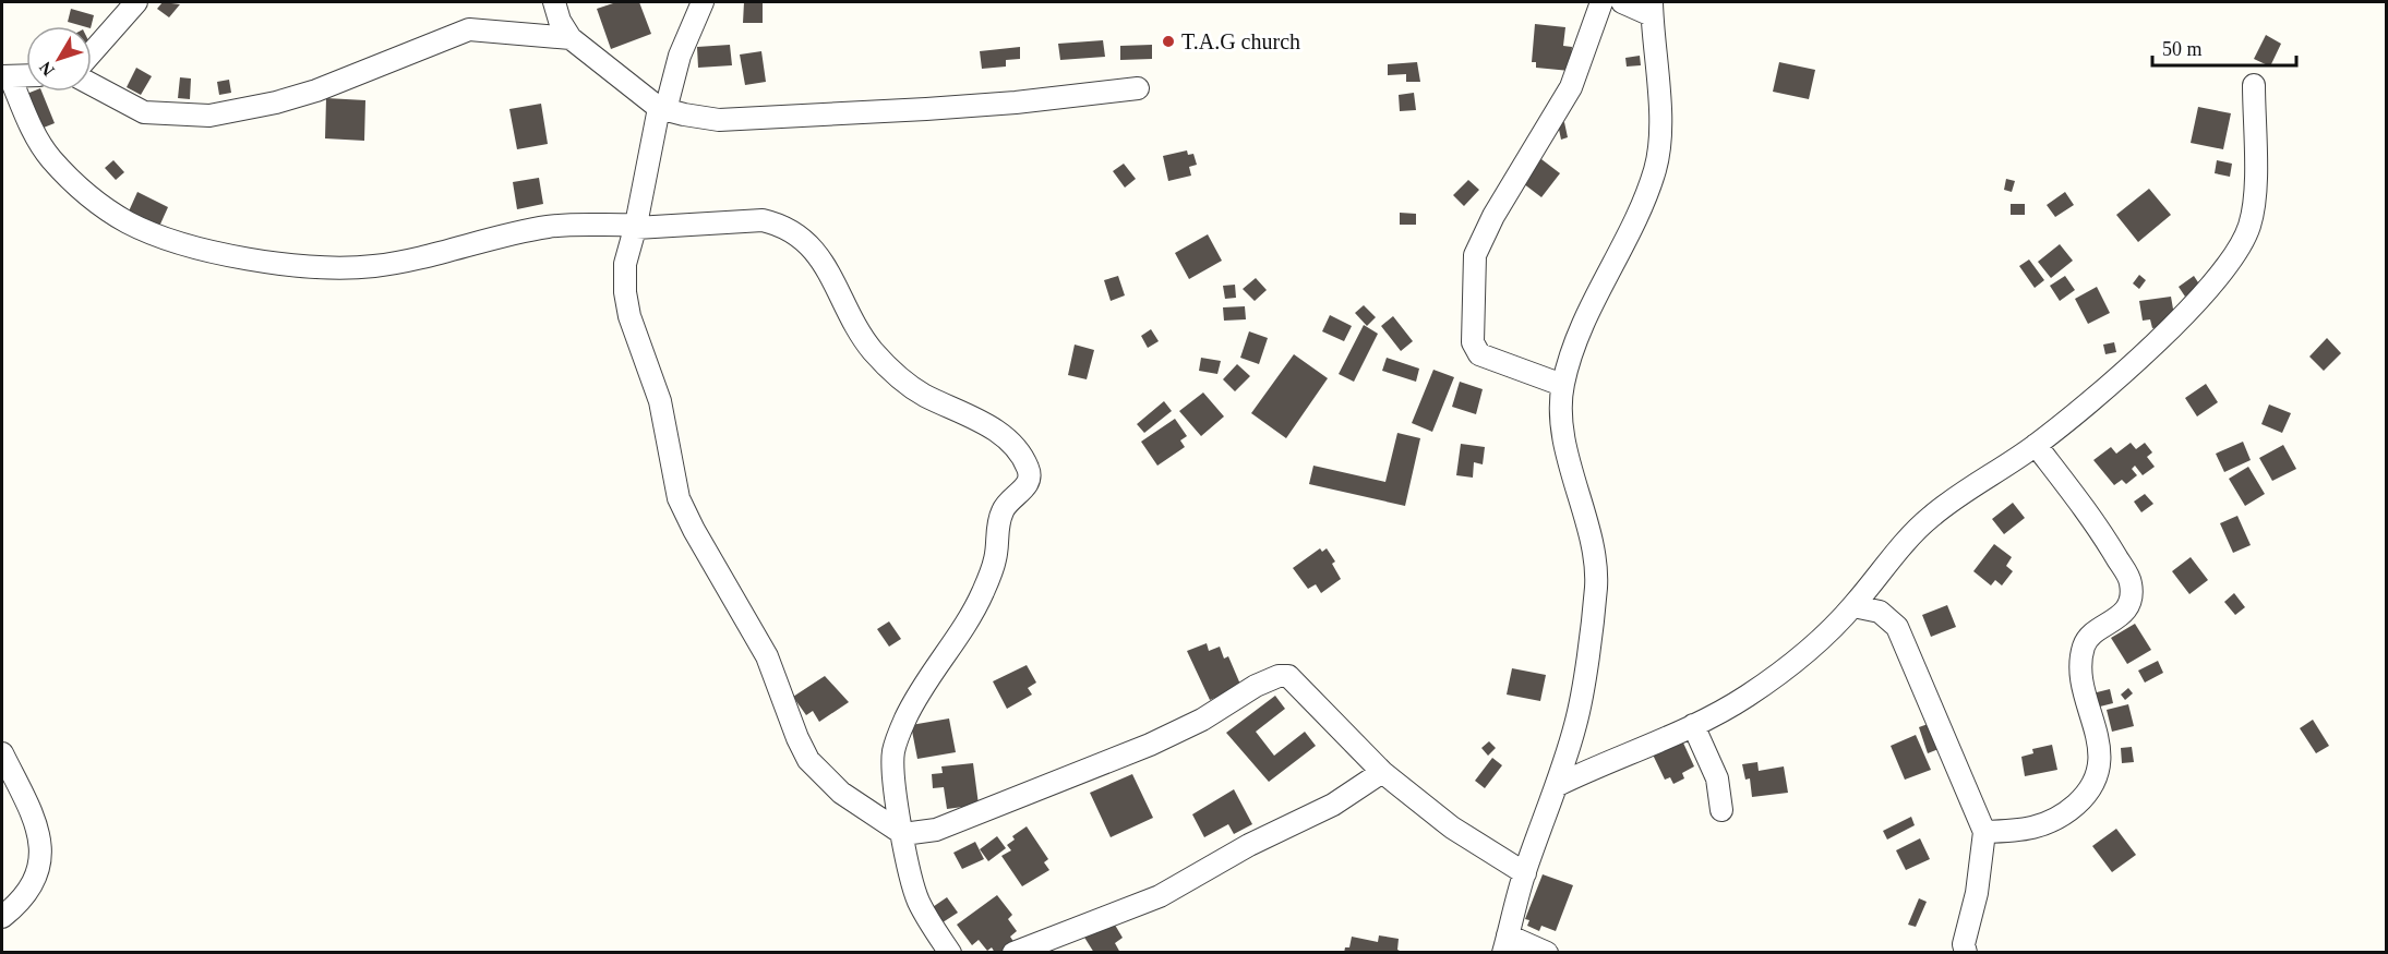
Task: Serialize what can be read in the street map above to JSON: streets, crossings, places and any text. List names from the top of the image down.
{
  "places": ["T.A.G church"],
  "scale_bar": "50 m",
  "north": "bottom left"
}
